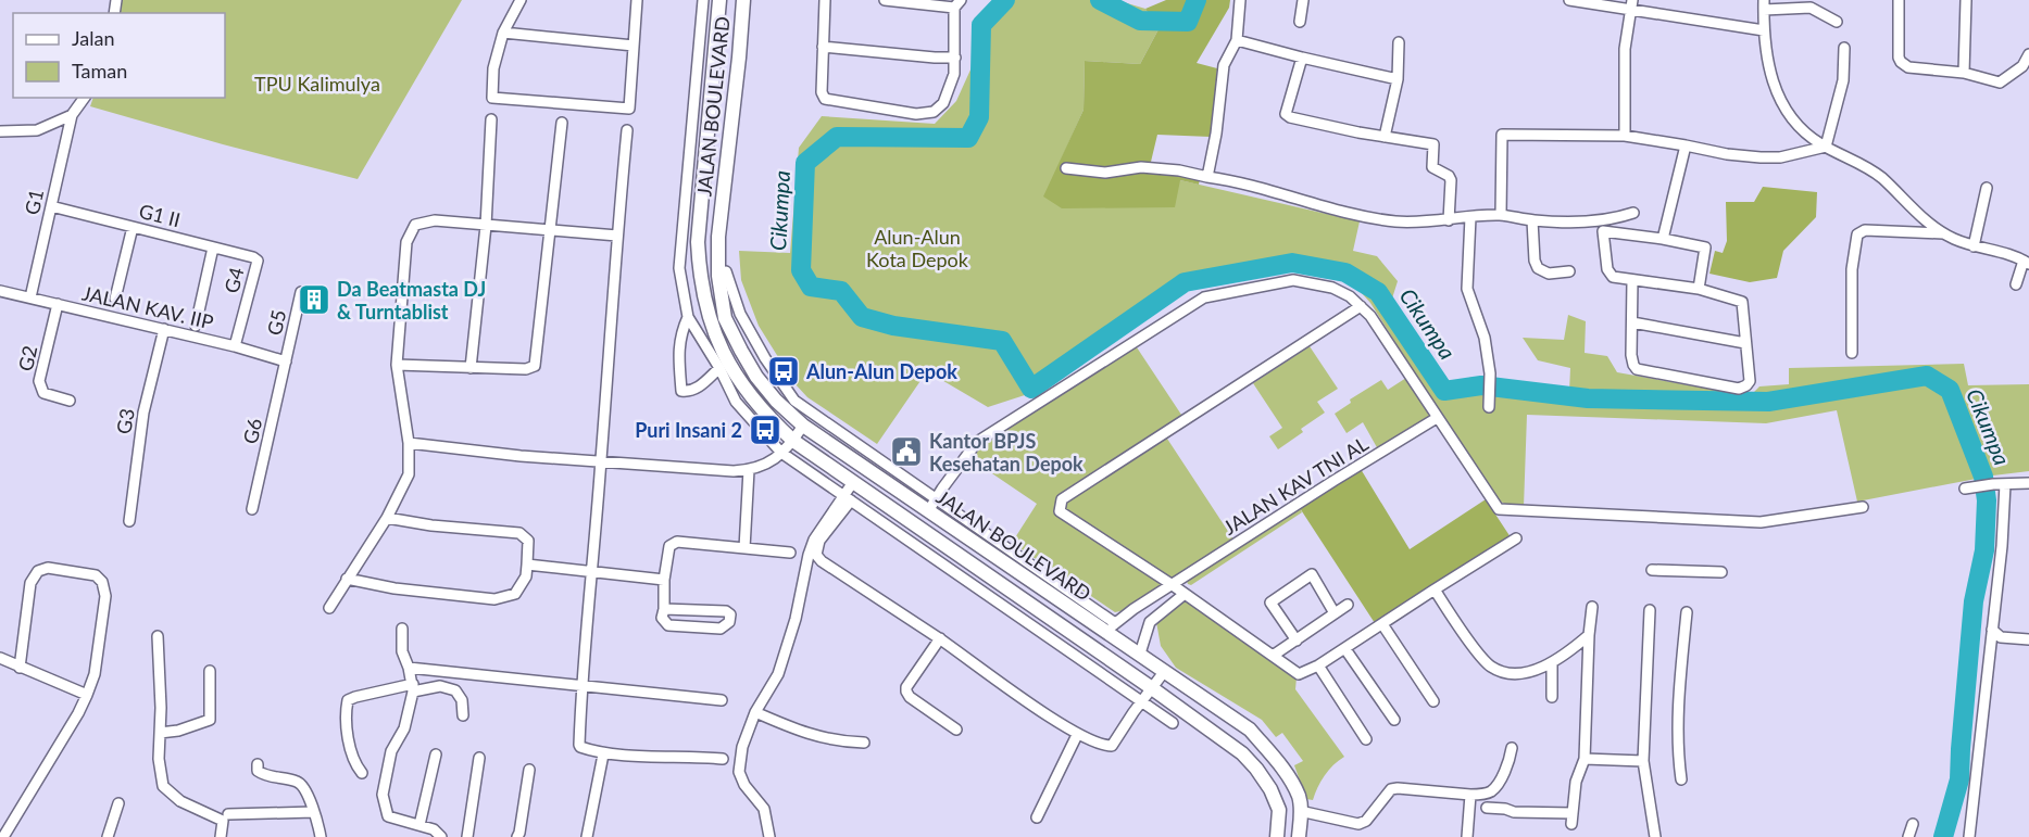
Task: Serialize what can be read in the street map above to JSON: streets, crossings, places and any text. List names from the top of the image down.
{
  "streets": {
    "main road": ["JALAN BOULEVARD"],
    "street": [
      "G1",
      "G1 II",
      "G4",
      "JALAN KAV. IIP",
      "G5",
      "G2",
      "G3",
      "G6",
      "JALAN KAV TNI AL"
    ]
  },
  "crossings": [
    ["JALAN BOULEVARD", "JALAN KAV TNI AL"],
    ["G1", "G1 II"],
    ["G1", "JALAN KAV. IIP"],
    ["G1 II", "G4"],
    ["G4", "JALAN KAV. IIP"],
    ["JALAN KAV. IIP", "G5"],
    ["JALAN KAV. IIP", "G2"],
    ["JALAN KAV. IIP", "G3"],
    ["JALAN KAV. IIP", "G6"],
    ["G5", "G6"]
  ],
  "water": ["Cikumpa"],
  "parks": ["TPU Kalimulya", "Alun-Alun Kota Depok"],
  "places": {
    "building": ["Da Beatmasta DJ & Turntablist"],
    "bus stop": ["Alun-Alun Depok", "Puri Insani 2"],
    "public building": ["Kantor BPJS Kesehatan Depok"]
  },
  "legend": ["Jalan", "Taman"]
}
